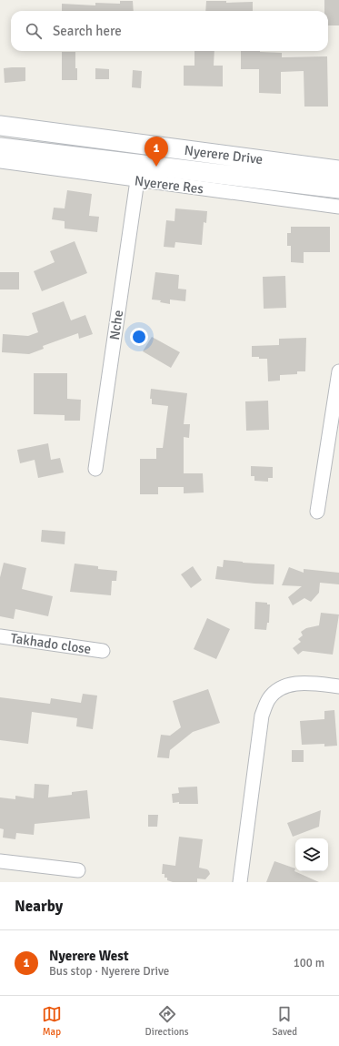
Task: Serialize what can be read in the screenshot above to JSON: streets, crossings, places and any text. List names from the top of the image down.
{
  "streets": {
    "main road": ["Nyerere Drive"],
    "street": ["Nyerere Res", "Nche", "Takhado close"]
  },
  "crossings": [
    ["Nyerere Res", "Nche"]
  ],
  "page": {
    "search": "Search here",
    "pins": "1",
    "heading": "Nearby",
    "list": [
      {
        "mark": "1",
        "name": "Nyerere West",
        "note": "Bus stop · Nyerere Drive",
        "value": "100 m"
      }
    ],
    "nav": ["Map", "Directions", "Saved"]
  }
}
